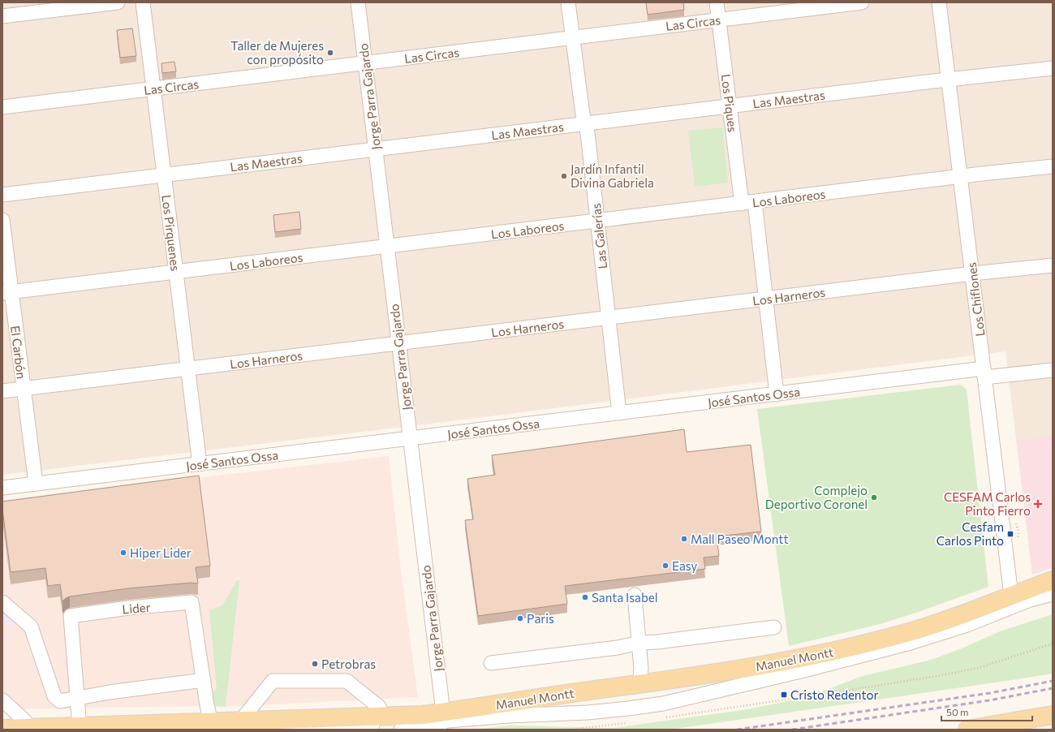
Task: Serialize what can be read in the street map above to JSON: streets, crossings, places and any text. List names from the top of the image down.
{
  "streets": {
    "main road": ["Manuel Montt"],
    "street": [
      "Las Circas",
      "Jorge Parra Gajardo",
      "Las Maestras",
      "Los Piques",
      "Los Laboreos",
      "Los Pirquenes",
      "Las Galerías",
      "Los Harneros",
      "Los Chiflones",
      "El Carbón",
      "José Santos Ossa",
      "Lider"
    ]
  },
  "crossings": [
    ["Las Circas", "Jorge Parra Gajardo"],
    ["Las Circas", "Los Piques"],
    ["Las Circas", "Los Pirquenes"],
    ["Las Circas", "Las Galerías"],
    ["Jorge Parra Gajardo", "Las Maestras"],
    ["Jorge Parra Gajardo", "Los Laboreos"],
    ["Jorge Parra Gajardo", "Los Harneros"],
    ["Jorge Parra Gajardo", "José Santos Ossa"],
    ["Jorge Parra Gajardo", "Manuel Montt"],
    ["Las Maestras", "Los Piques"],
    ["Las Maestras", "Los Pirquenes"],
    ["Las Maestras", "Las Galerías"],
    ["Las Maestras", "Los Chiflones"],
    ["Los Piques", "Los Laboreos"],
    ["Los Piques", "Los Harneros"],
    ["Los Piques", "José Santos Ossa"],
    ["Los Laboreos", "Los Pirquenes"],
    ["Los Laboreos", "Las Galerías"],
    ["Los Laboreos", "Los Chiflones"],
    ["Los Laboreos", "El Carbón"],
    ["Los Pirquenes", "Los Harneros"],
    ["Los Pirquenes", "José Santos Ossa"],
    ["Las Galerías", "Los Harneros"],
    ["Las Galerías", "José Santos Ossa"],
    ["Los Harneros", "Los Chiflones"],
    ["Los Harneros", "El Carbón"],
    ["Los Chiflones", "José Santos Ossa"],
    ["Los Chiflones", "Manuel Montt"],
    ["El Carbón", "José Santos Ossa"],
    ["Lider", "Manuel Montt"]
  ],
  "places": {
    "other": [
      "Taller de Mujeres con propósito",
      "Jardín Infantil Divina Gabriela",
      "Complejo Deportivo Coronel",
      "Mall Paseo Montt",
      "Hiper Lider",
      "Easy",
      "Santa Isabel",
      "Paris",
      "Petrobras"
    ],
    "health": ["CESFAM Carlos Pinto Fierro"],
    "transit": ["Cesfam Carlos Pinto", "Cristo Redentor"]
  },
  "scale_bar": "50 m"
}
